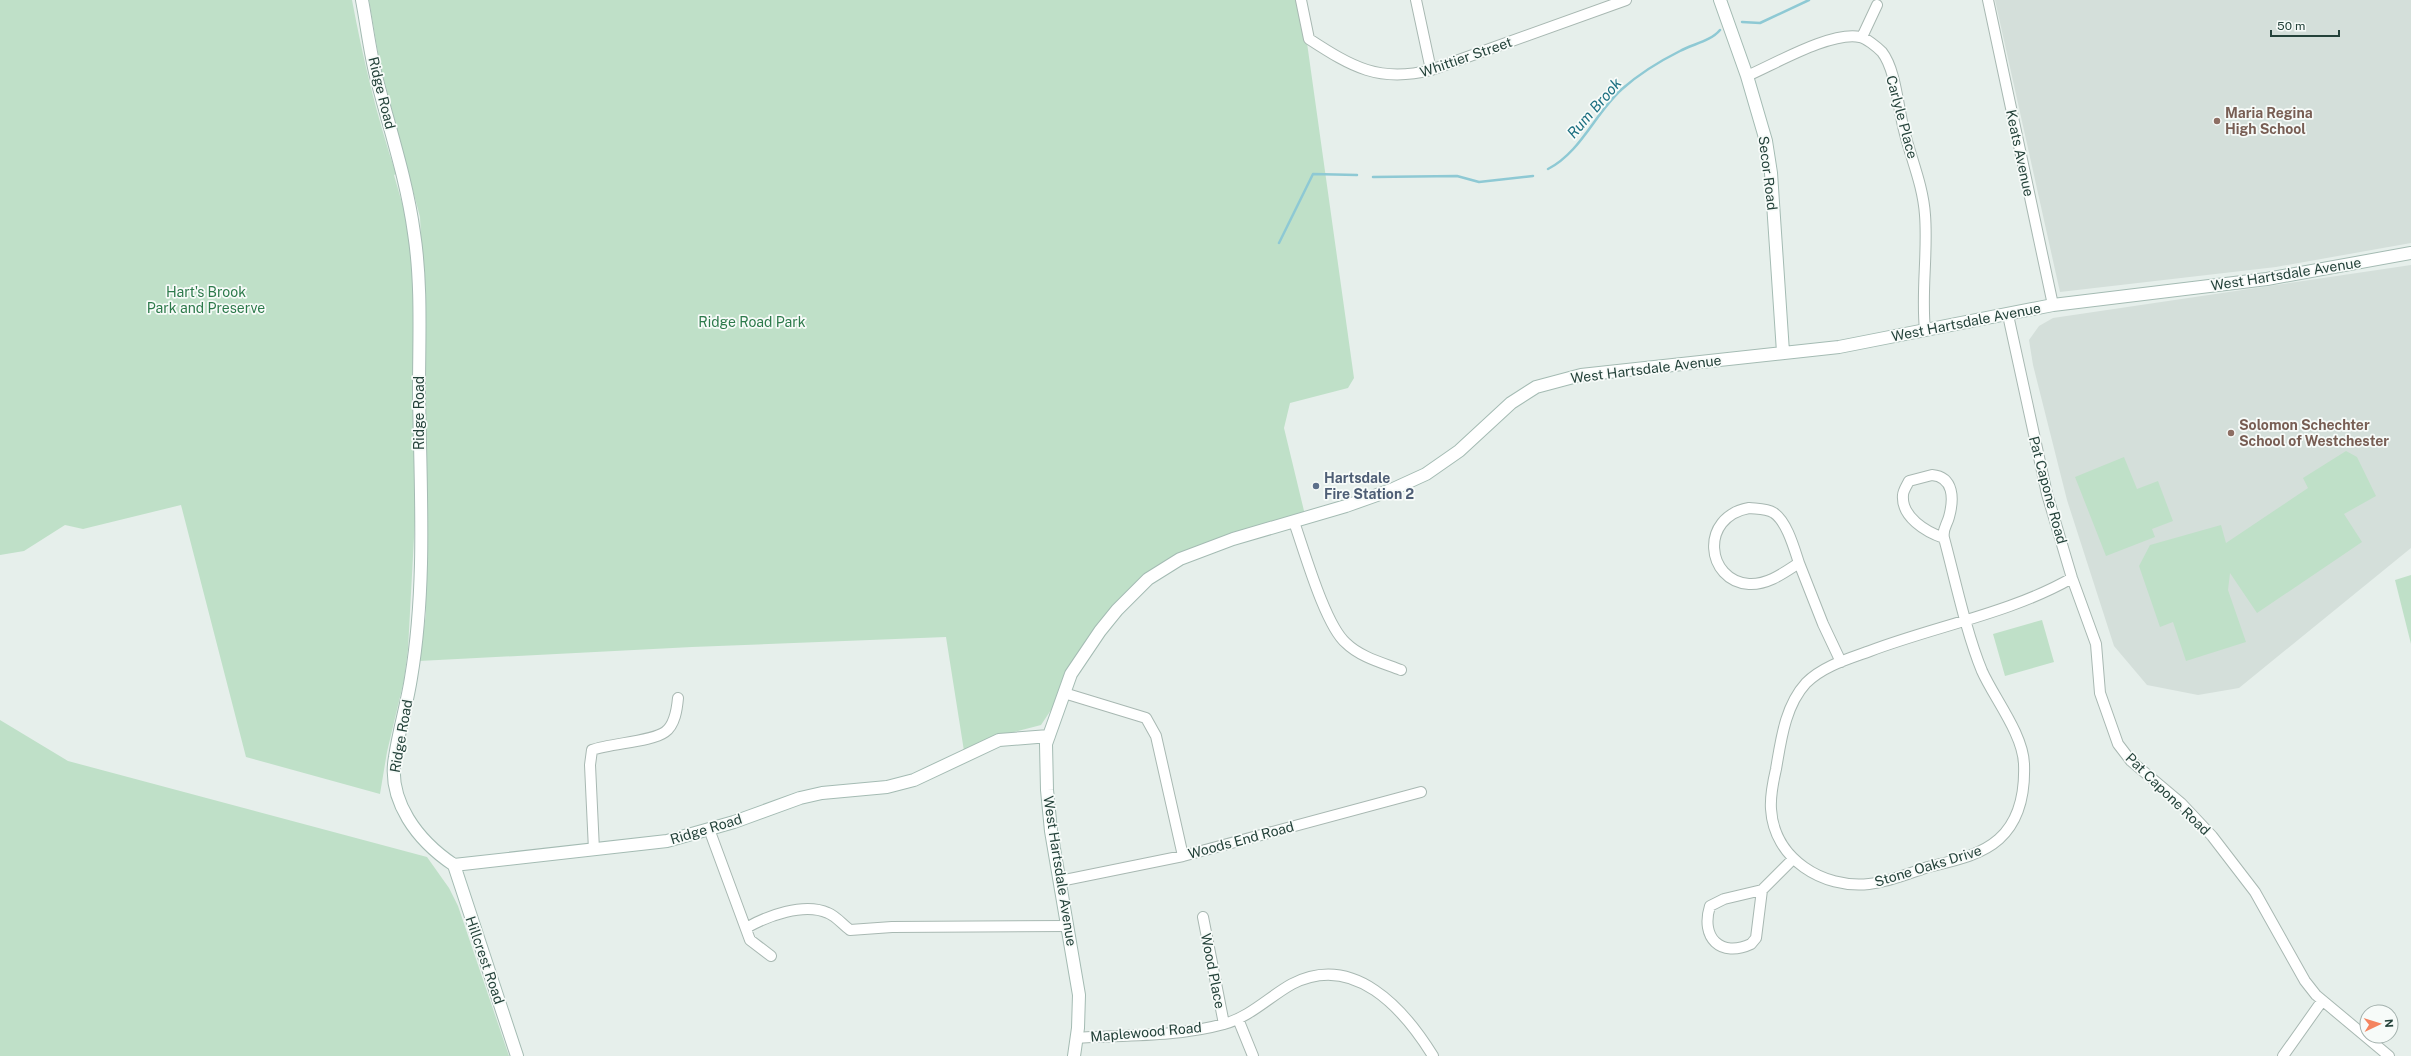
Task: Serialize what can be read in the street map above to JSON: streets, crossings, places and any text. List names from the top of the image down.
{
  "streets": {
    "street": [
      "Whittier Street",
      "Ridge Road",
      "Carlyle Place",
      "Keats Avenue",
      "Secor Road",
      "West Hartsdale Avenue",
      "Pat Capone Road",
      "Woods End Road",
      "Stone Oaks Drive",
      "Hillcrest Road",
      "Wood Place",
      "Maplewood Road"
    ]
  },
  "crossings": [
    ["Ridge Road", "West Hartsdale Avenue"],
    ["Ridge Road", "Hillcrest Road"],
    ["Carlyle Place", "West Hartsdale Avenue"],
    ["Keats Avenue", "West Hartsdale Avenue"],
    ["Secor Road", "West Hartsdale Avenue"],
    ["West Hartsdale Avenue", "Pat Capone Road"],
    ["West Hartsdale Avenue", "Woods End Road"],
    ["West Hartsdale Avenue", "Maplewood Road"],
    ["Pat Capone Road", "Stone Oaks Drive"],
    ["Wood Place", "Maplewood Road"]
  ],
  "water": ["Rum Brook"],
  "parks": ["Hart's Brook Park and Preserve", "Ridge Road Park"],
  "places": ["Maria Regina High School", "Solomon Schechter School of Westchester", "Hartsdale Fire Station 2"],
  "scale_bar": "50 m",
  "north": "right"
}
